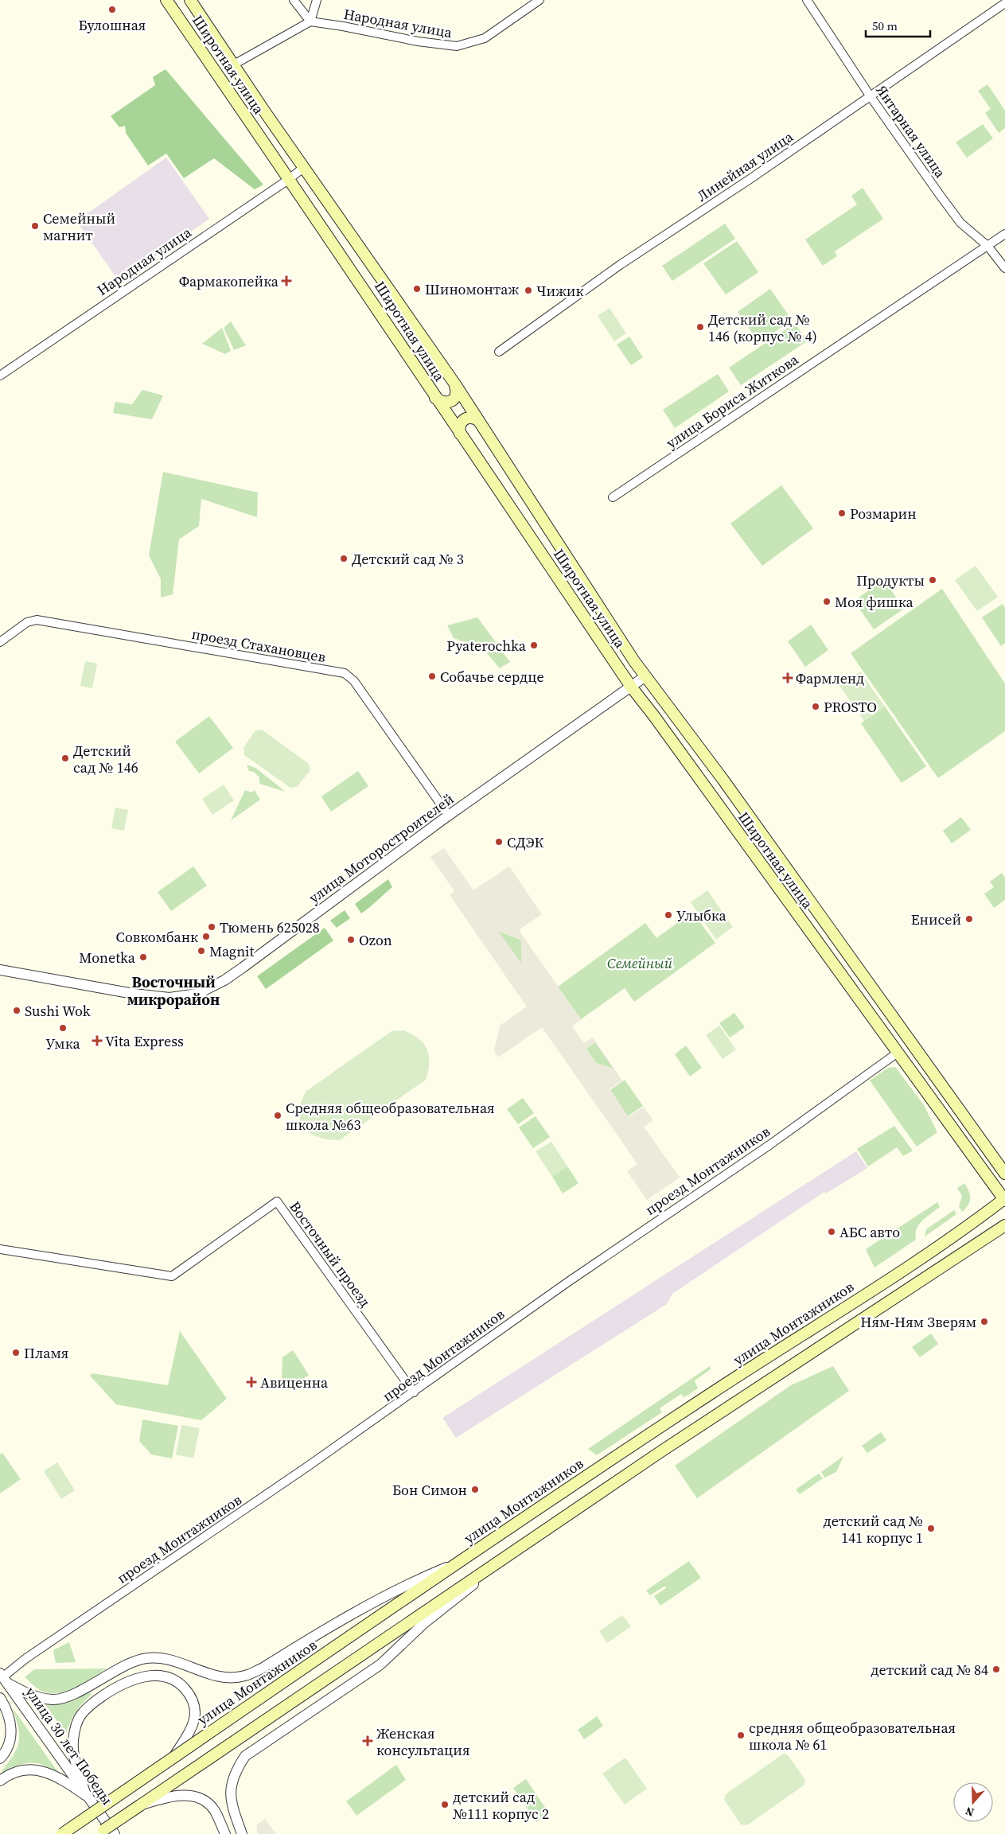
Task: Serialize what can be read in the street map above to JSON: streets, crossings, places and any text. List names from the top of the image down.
{
  "streets": {
    "main road": ["Широтная улица", "улица Монтажников"],
    "street": [
      "Народная улица",
      "Янтарная улица",
      "Линейная улица",
      "улица Бориса Житкова",
      "проезд Стахановцев",
      "улица Моторостроителей",
      "проезд Монтажников",
      "Восточный проезд",
      "улица 30 лет Победы"
    ]
  },
  "crossings": [
    ["Народная улица", "Широтная улица"],
    ["Широтная улица", "улица Моторостроителей"],
    ["Широтная улица", "проезд Монтажников"],
    ["Широтная улица", "улица Монтажников"],
    ["Янтарная улица", "Линейная улица"],
    ["Янтарная улица", "улица Бориса Житкова"],
    ["проезд Стахановцев", "улица Моторостроителей"],
    ["проезд Монтажников", "Восточный проезд"],
    ["проезд Монтажников", "улица 30 лет Победы"]
  ],
  "districts": ["Восточный микрорайон"],
  "parks": ["Семейный"],
  "places": {
    "other": [
      "Булошная",
      "Семейный магнит",
      "Шиномонтаж",
      "Чижик",
      "Детский сад № 146 (корпус № 4)",
      "Розмарин",
      "Детский сад № 3",
      "Продукты",
      "Моя фишка",
      "Pyaterochka",
      "Собачье сердце",
      "PROSTO",
      "Детский сад № 146",
      "СДЭК",
      "Улыбка",
      "Енисей",
      "Тюмень 625028",
      "Совкомбанк",
      "Ozon",
      "Magnit",
      "Monetka",
      "Sushi Wok",
      "Умка",
      "Средняя общеобразовательная школа №63",
      "АБС авто",
      "Ням-Ням Зверям",
      "Пламя",
      "Бон Симон",
      "детский сад № 141 корпус 1",
      "детский сад № 84",
      "средняя общеобразовательная школа № 61",
      "детский сад №111 корпус 2"
    ],
    "health": [
      "Фармакопейка",
      "Фармленд",
      "Vita Express",
      "Авиценна",
      "Женская консультация"
    ]
  },
  "scale_bar": "50 m",
  "north": "bottom"
}
